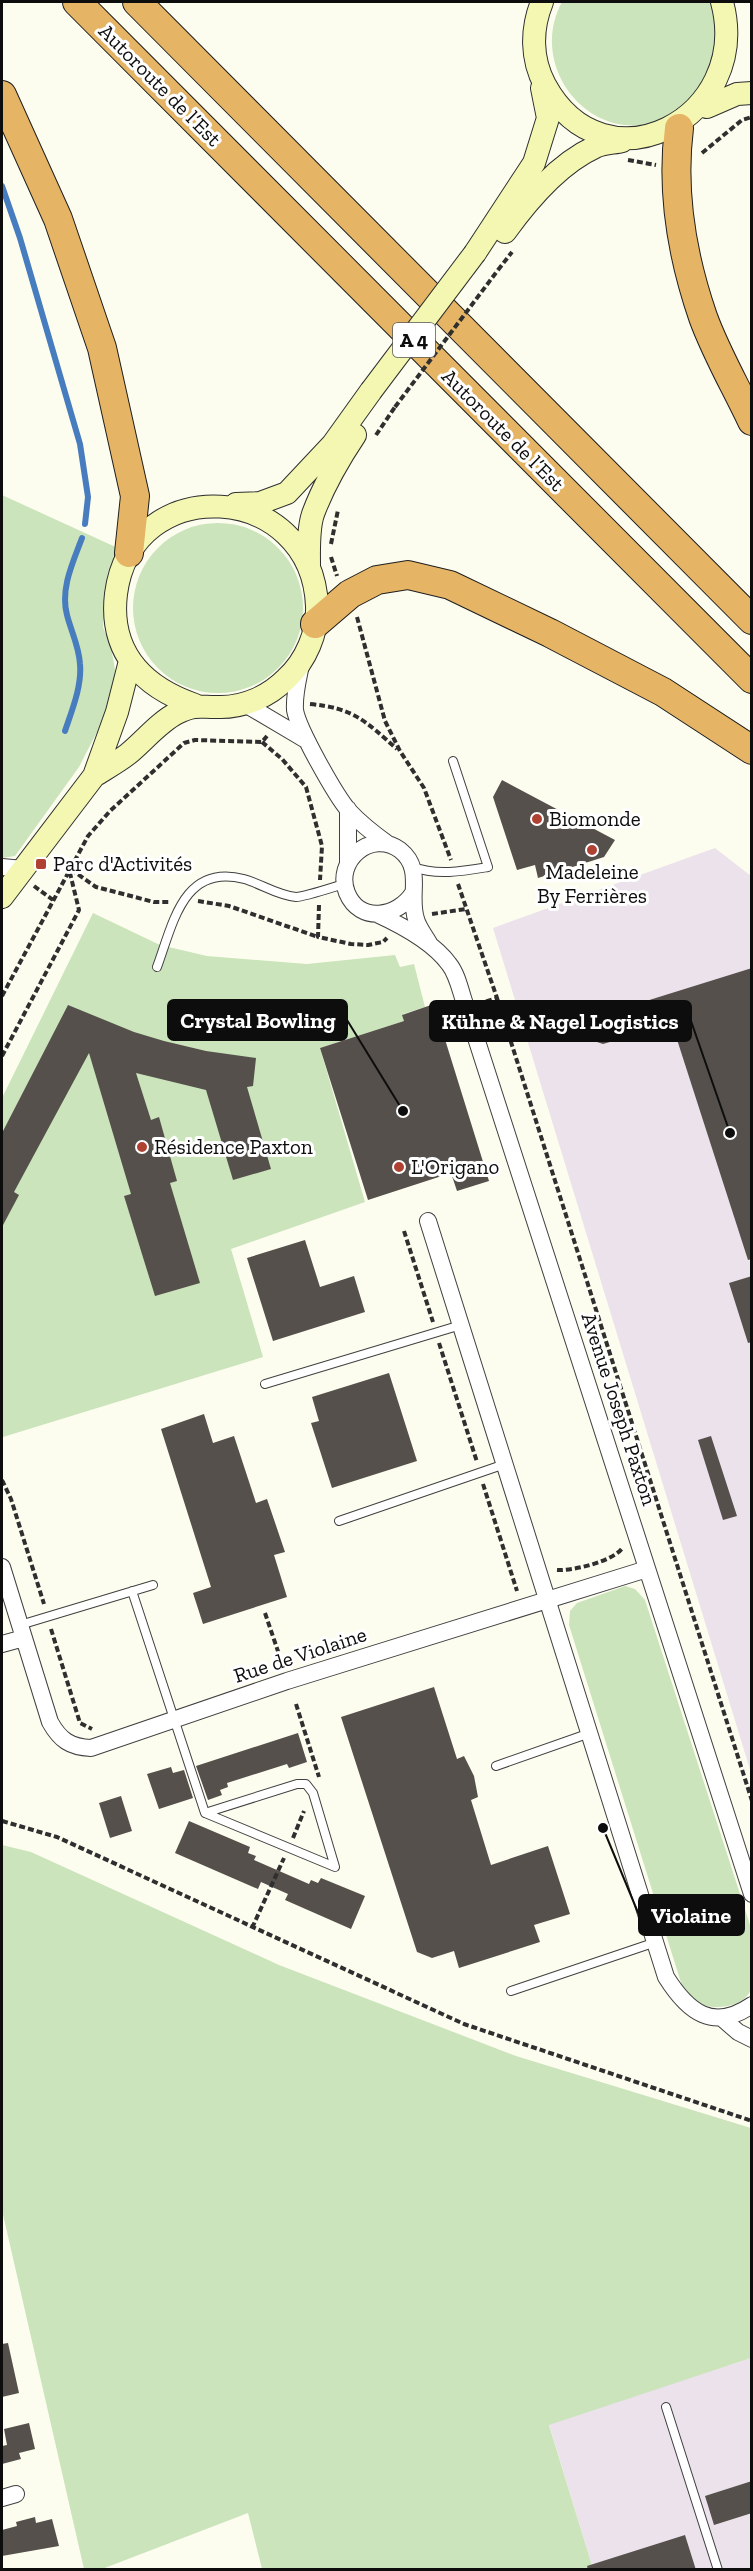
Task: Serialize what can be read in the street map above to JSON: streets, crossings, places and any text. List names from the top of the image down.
{
  "streets": {
    "highway": ["Autoroute de l’Est", "A 4"],
    "street": ["Avenue Joseph Paxton", "Rue de Violaine"]
  },
  "crossings": [
    ["Avenue Joseph Paxton", "Rue de Violaine"]
  ],
  "places": {
    "other": [
      "Biomonde",
      "Madeleine By Ferrières",
      "Crystal Bowling",
      "Kühne & Nagel Logistics",
      "Résidence Paxton",
      "L'Origano",
      "Violaine"
    ],
    "transit": ["Parc d'Activités"]
  }
}
